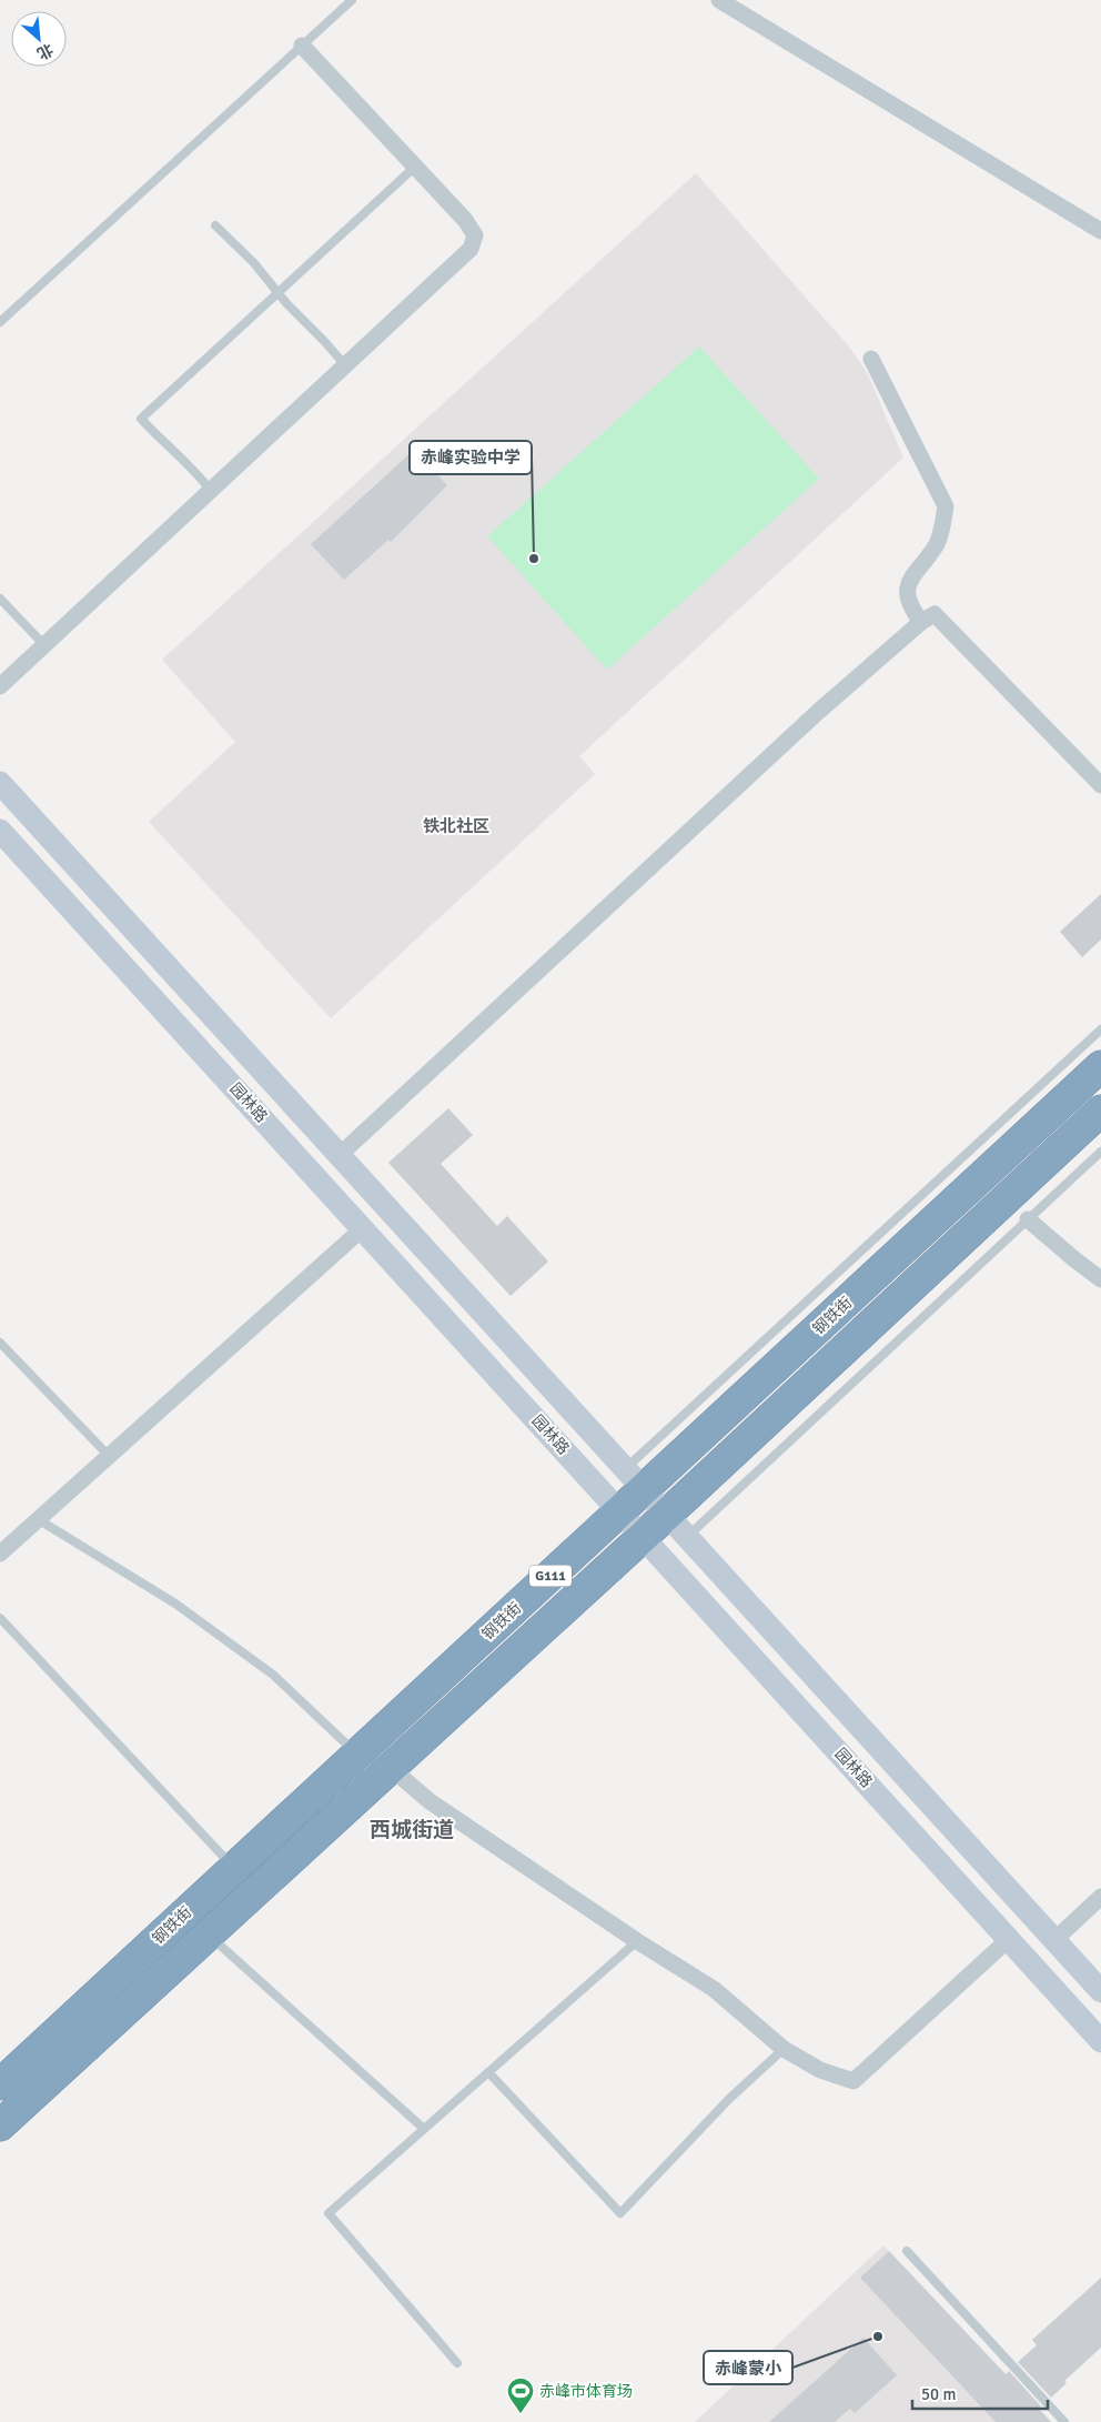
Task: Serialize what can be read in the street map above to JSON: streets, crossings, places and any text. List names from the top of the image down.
{
  "streets": {
    "highway": ["钢铁街", "G111"],
    "street": ["园林路"]
  },
  "crossings": [
    ["园林路", "钢铁街"]
  ],
  "districts": ["铁北社区", "西城街道"],
  "places": {
    "other": ["赤峰实验中学", "赤峰蒙小"],
    "sports": ["赤峰市体育场"]
  },
  "scale_bar": "50 m",
  "north": "bottom right"
}
